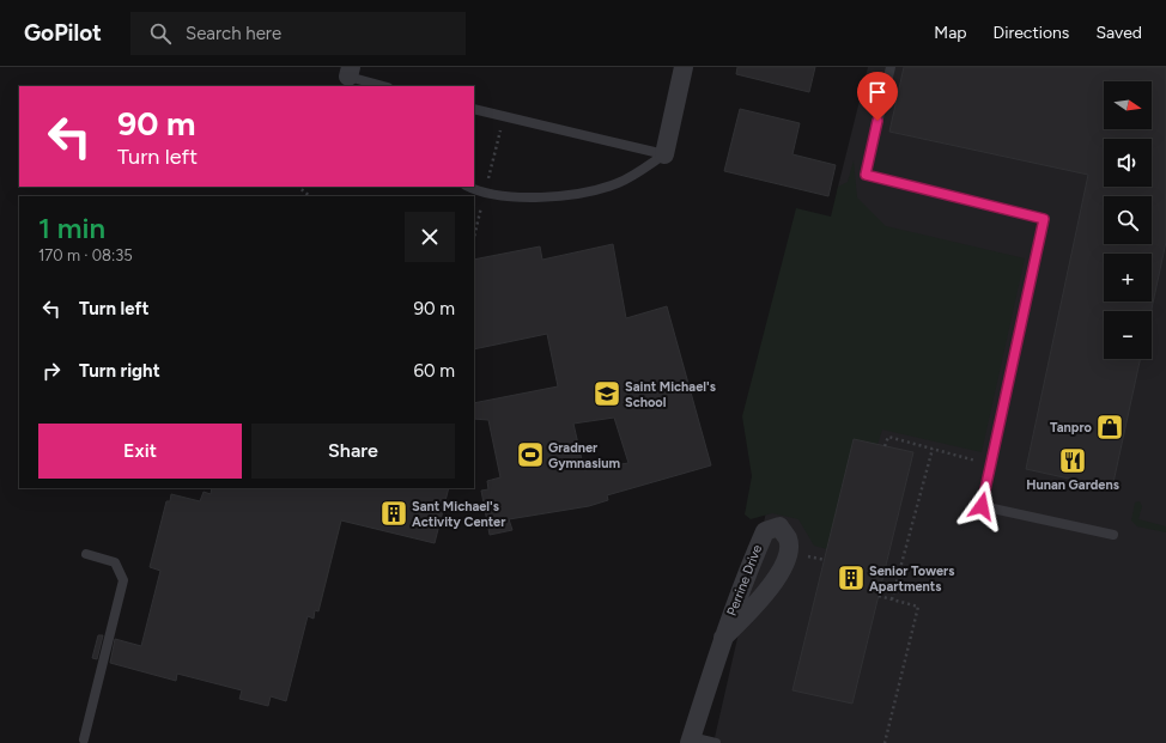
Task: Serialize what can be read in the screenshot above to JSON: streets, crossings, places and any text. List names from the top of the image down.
{
  "streets": {
    "street": ["Perrine Drive"]
  },
  "places": {
    "school or university": ["Saint Michael's School"],
    "shop": ["Tanpro"],
    "sports": ["Gradner Gymnasium"],
    "restaurant": ["Hunan Gardens"],
    "building": ["Sant Michael's Activity Center", "Senior Towers Apartments"]
  },
  "north": "right",
  "page": {
    "header": "GoPilot",
    "search": "Search here",
    "nav": ["Map", "Directions", "Saved"],
    "map_buttons": ["+", "−"],
    "turn": ["90 m", "Turn left"],
    "heading": ["1 min", "170 m · 08:35"],
    "list": [
      {
        "name": "Turn left",
        "value": "90 m"
      },
      {
        "name": "Turn right",
        "value": "60 m"
      }
    ],
    "buttons": ["Exit", "Share"]
  }
}
